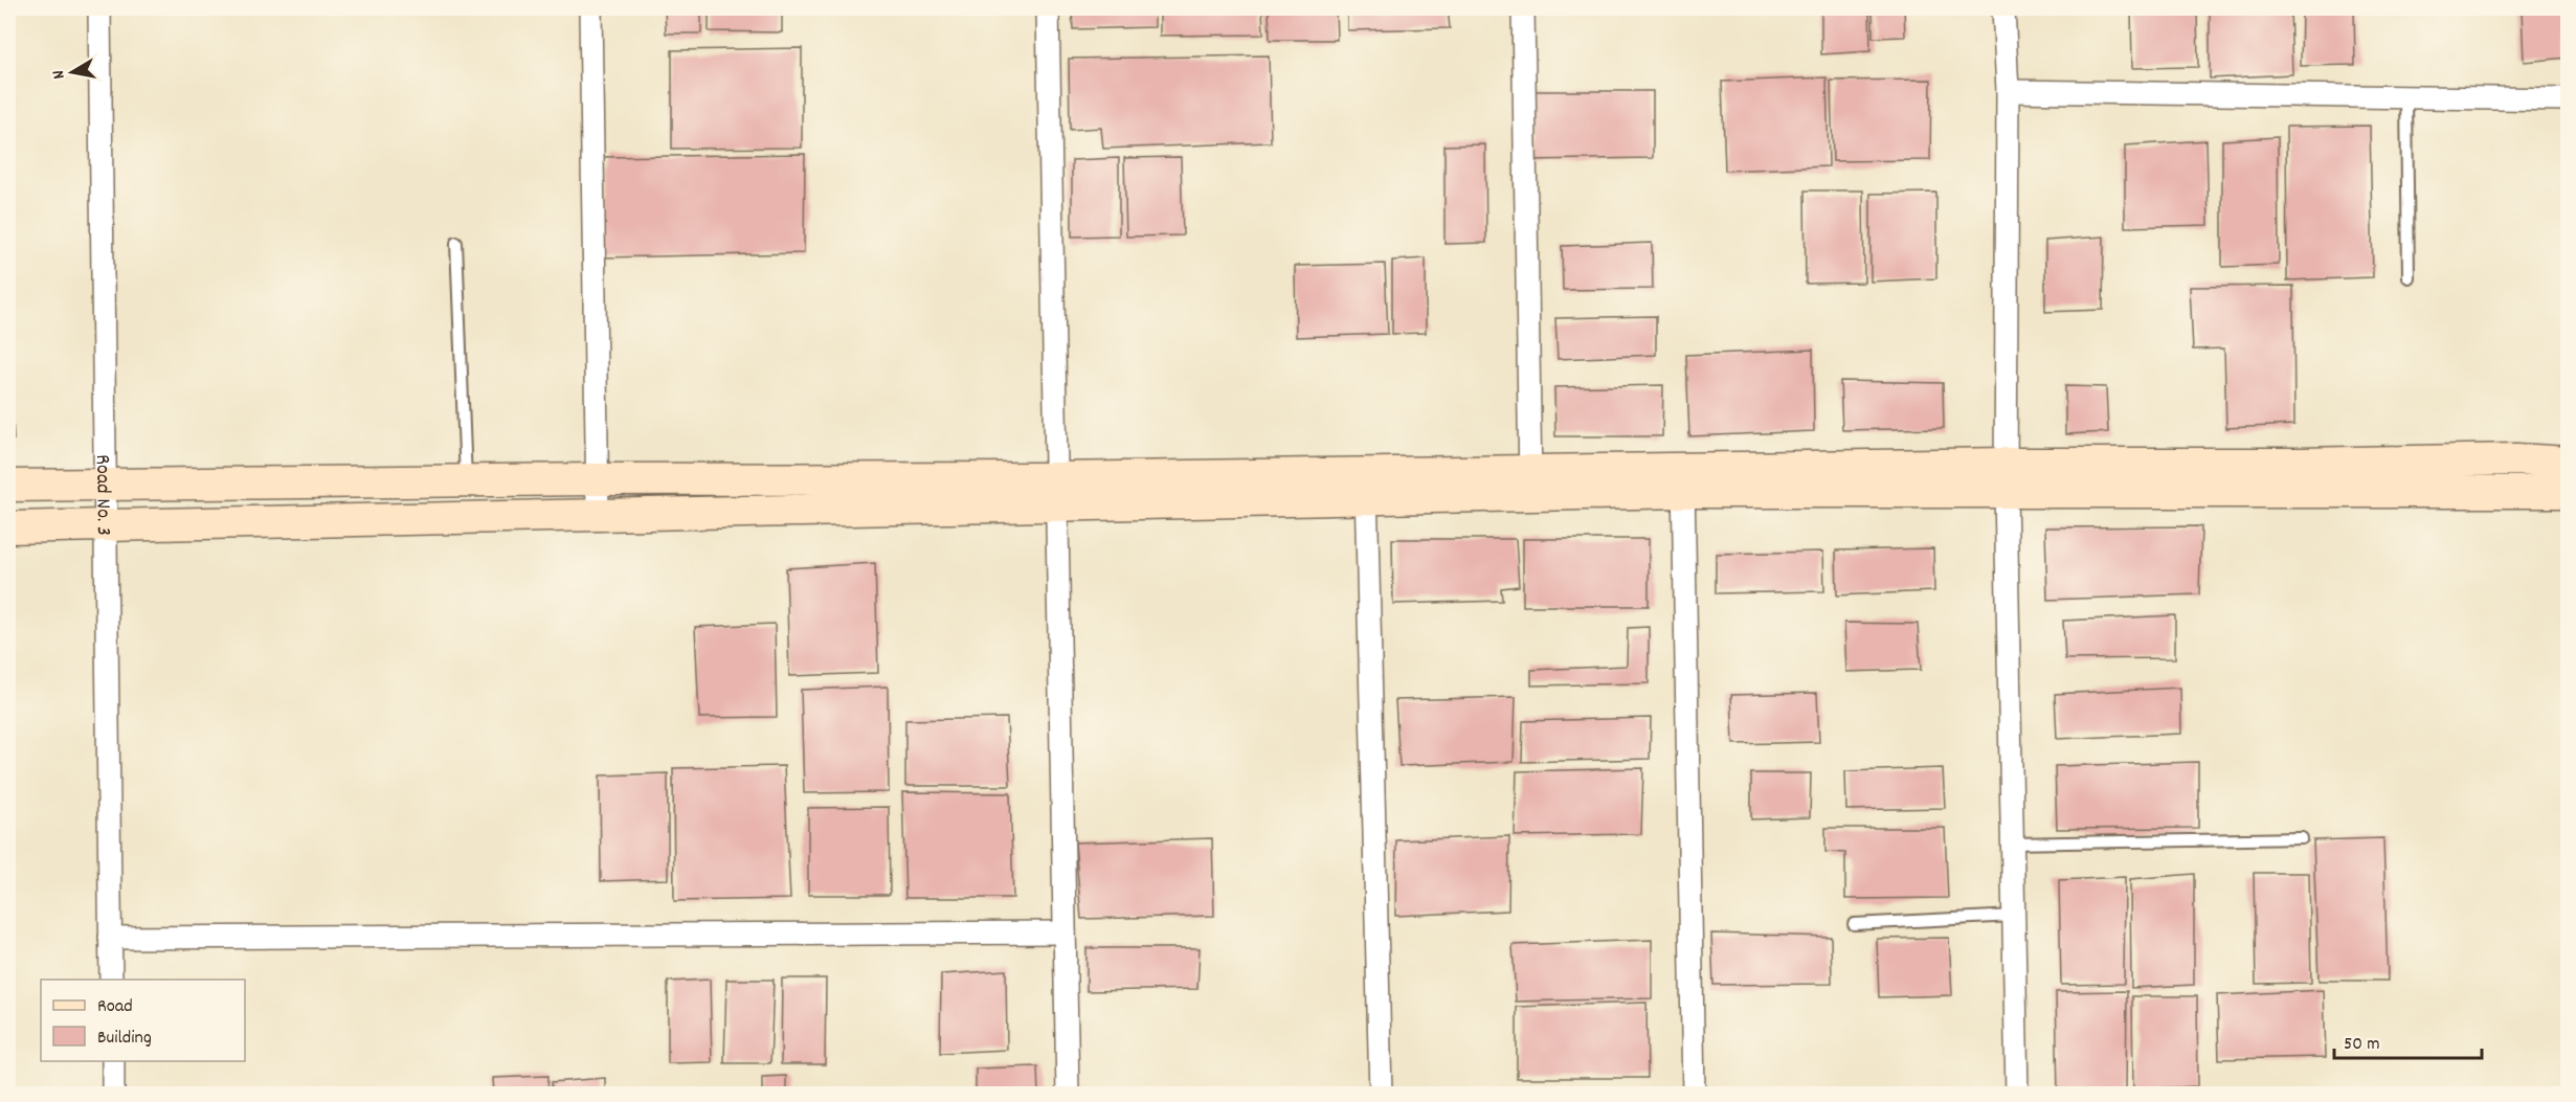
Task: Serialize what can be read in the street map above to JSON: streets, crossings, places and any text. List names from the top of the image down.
{
  "streets": {
    "street": ["Road No. 3"]
  },
  "legend": ["Road", "Building"],
  "scale_bar": "50 m",
  "north": "left"
}
